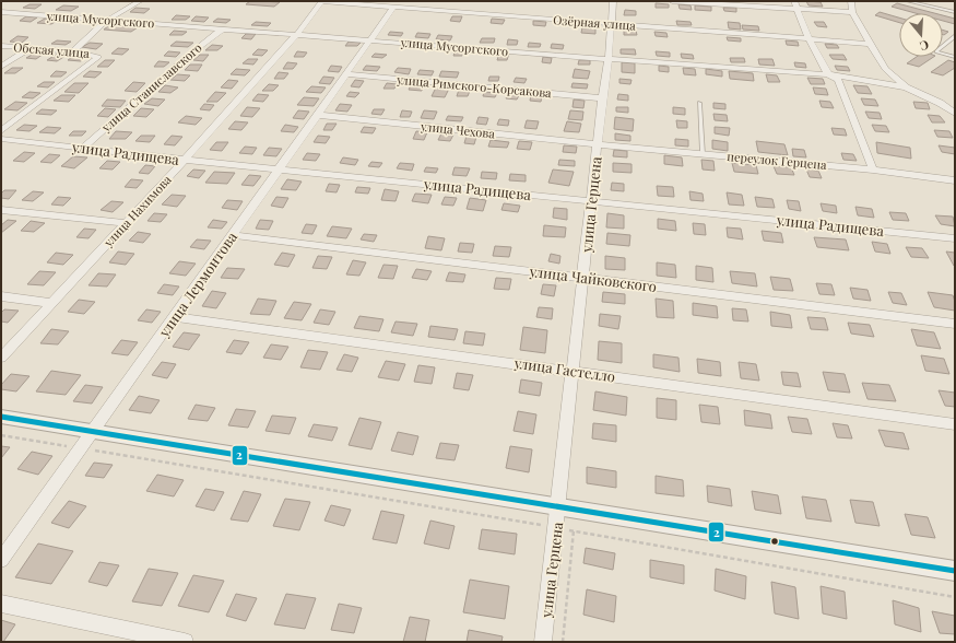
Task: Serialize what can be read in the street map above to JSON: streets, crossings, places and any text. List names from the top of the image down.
{
  "streets": {
    "street": [
      "улица Мусоргского",
      "Озёрная улица",
      "Обская улица",
      "улица Римского-Корсакова",
      "улица Станиславского",
      "улица Чехова",
      "улица Радищева",
      "переулок Герцена",
      "улица Герцена",
      "улица Нахимова",
      "улица Чайковского",
      "улица Лермонтова",
      "улица Гастелло"
    ]
  },
  "crossings": [
    ["улица Мусоргского", "улица Станиславского"],
    ["улица Мусоргского", "улица Герцена"],
    ["улица Мусоргского", "улица Нахимова"],
    ["улица Мусоргского", "улица Лермонтова"],
    ["Озёрная улица", "улица Герцена"],
    ["Озёрная улица", "улица Нахимова"],
    ["Озёрная улица", "улица Лермонтова"],
    ["улица Римского-Корсакова", "улица Герцена"],
    ["улица Римского-Корсакова", "улица Лермонтова"],
    ["улица Станиславского", "улица Радищева"],
    ["улица Чехова", "переулок Герцена"],
    ["улица Чехова", "улица Герцена"],
    ["улица Чехова", "улица Лермонтова"],
    ["улица Радищева", "улица Герцена"],
    ["улица Радищева", "улица Нахимова"],
    ["улица Радищева", "улица Лермонтова"],
    ["переулок Герцена", "улица Герцена"],
    ["улица Герцена", "улица Чайковского"],
    ["улица Герцена", "улица Гастелло"],
    ["улица Чайковского", "улица Лермонтова"],
    ["улица Лермонтова", "улица Гастелло"]
  ],
  "lines": ["transit line 2"],
  "north": "bottom"
}
